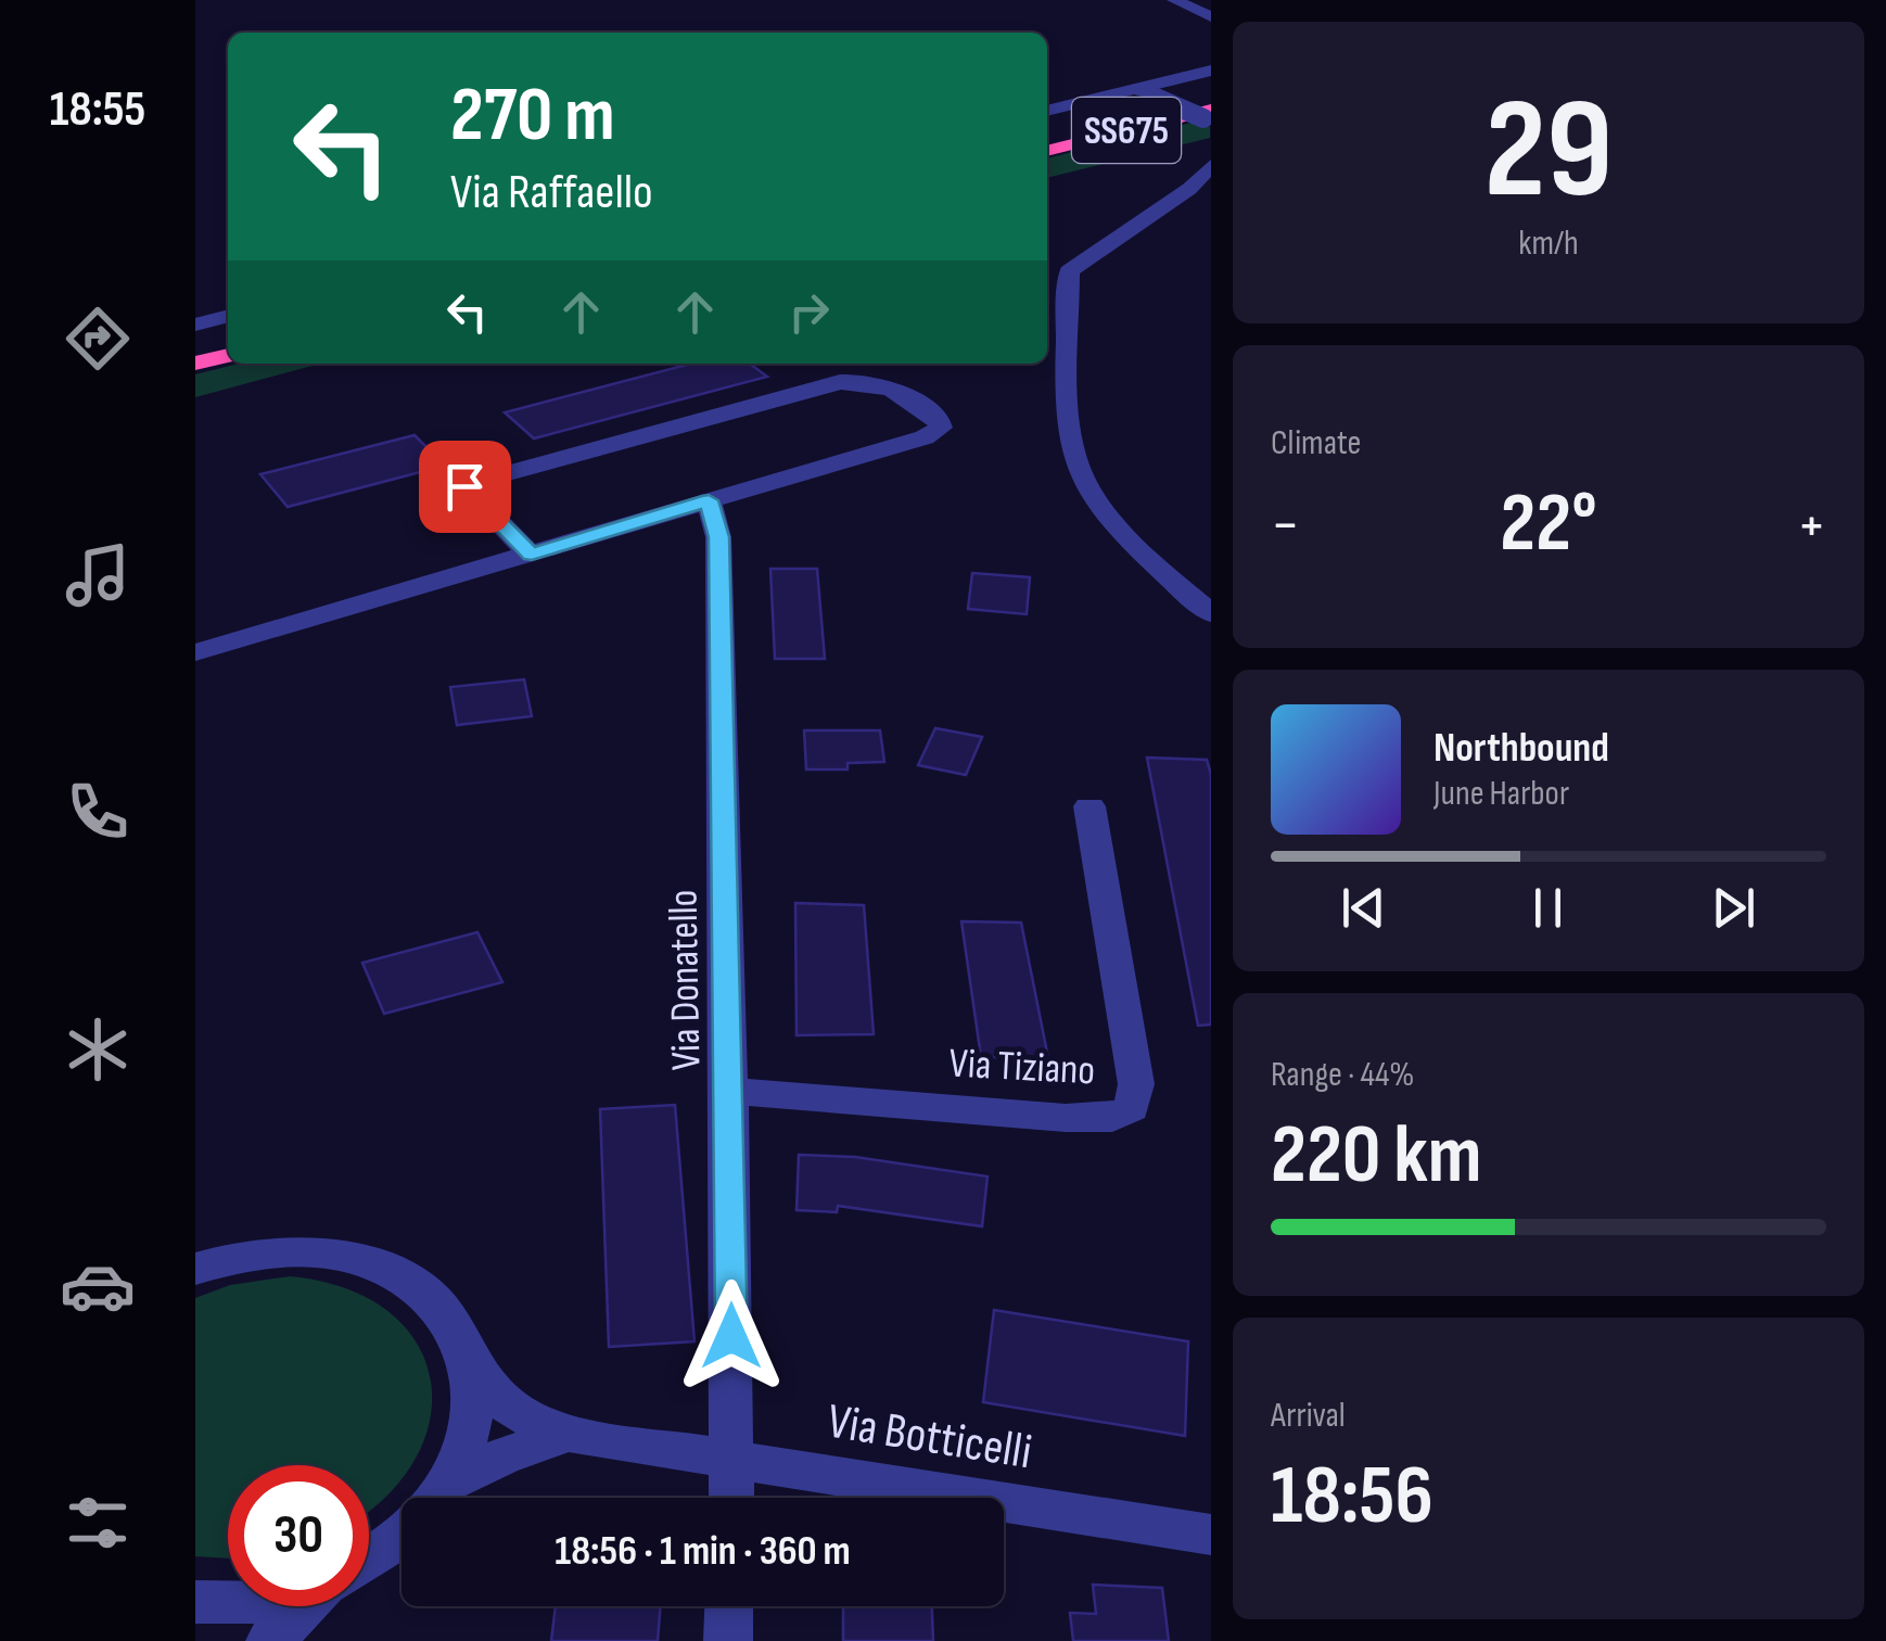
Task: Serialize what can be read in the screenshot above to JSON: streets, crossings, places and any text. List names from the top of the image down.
{
  "streets": {
    "highway": ["SS675"],
    "street": ["Via Donatello", "Via Tiziano", "Via Botticelli"]
  },
  "crossings": [
    ["Via Donatello", "Via Tiziano"],
    ["Via Donatello", "Via Botticelli"]
  ],
  "page": {
    "tabs": "18:55",
    "tile": [
      ["29", "km/h"],
      "Climate",
      ["Range · 44%", "220 km"],
      ["Arrival", "18:56"]
    ],
    "turn": ["270 m", "Via Raffaello"],
    "heat": ["−", "22°", "+"],
    "song": ["Northbound", "June Harbor"],
    "limit": "30",
    "trip": "18:56 · 1 min · 360 m"
  }
}
